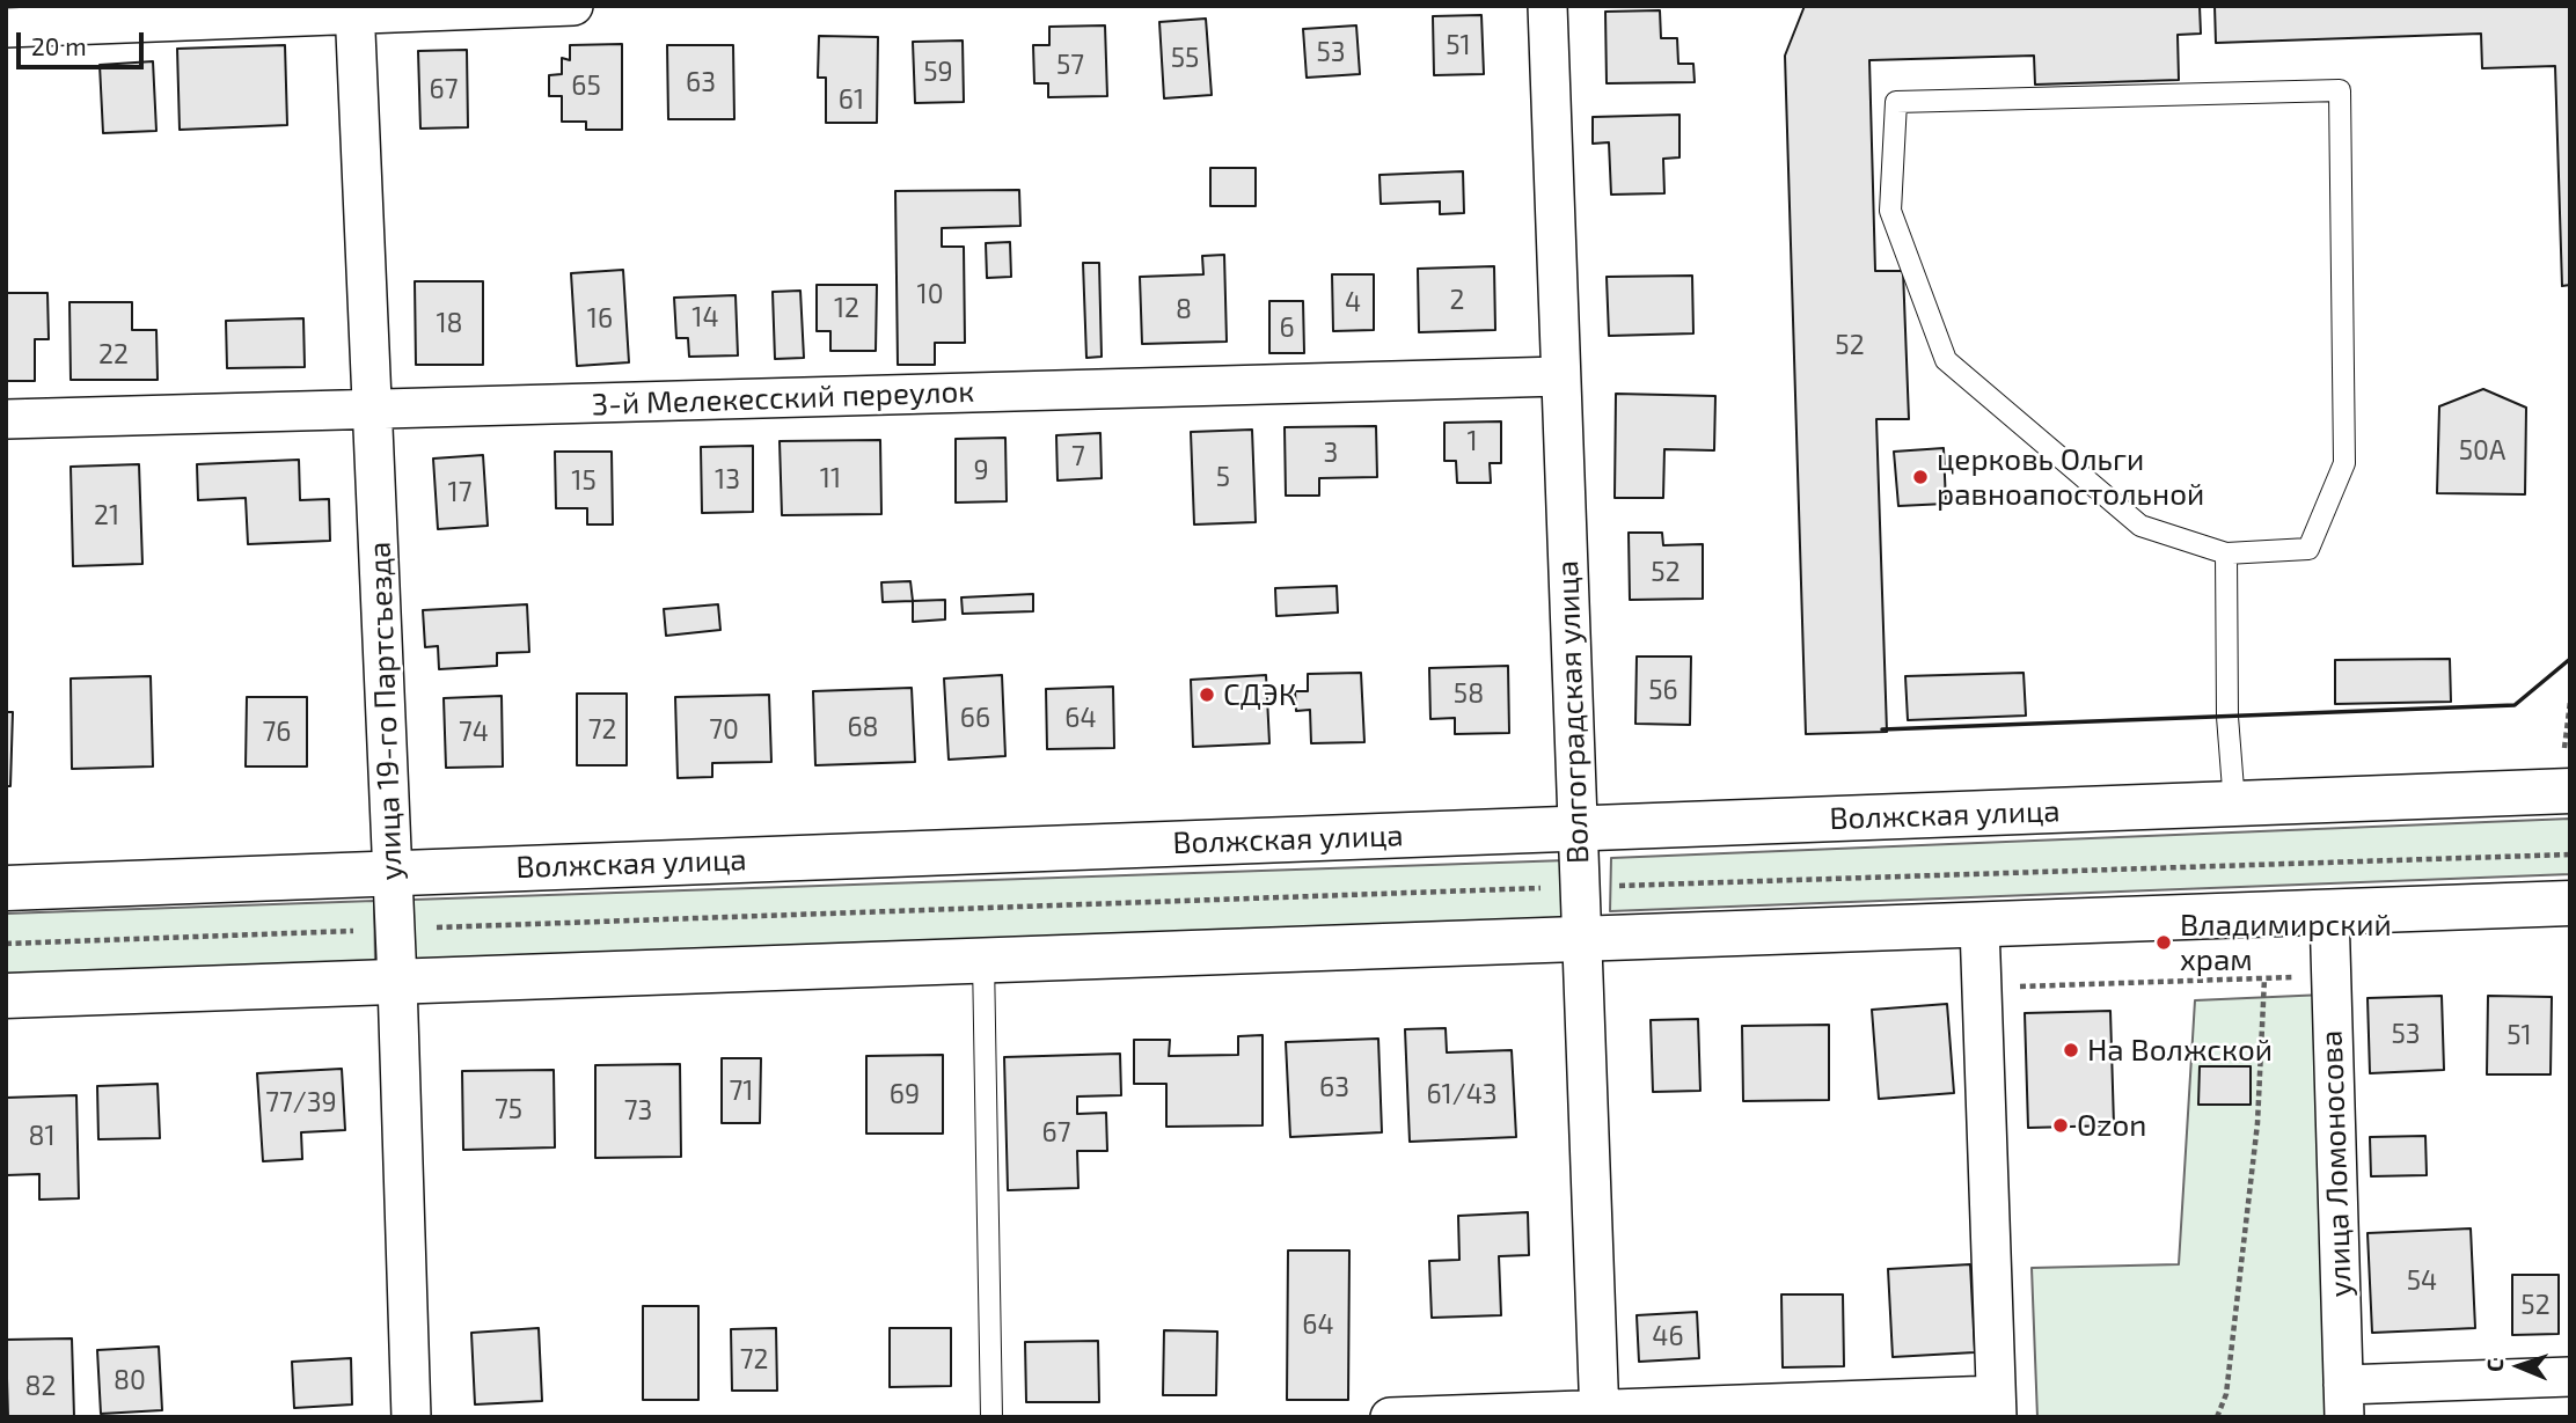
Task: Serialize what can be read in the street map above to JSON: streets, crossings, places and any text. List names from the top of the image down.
{
  "streets": {
    "main road": ["Волжская улица"],
    "street": [
      "3-й Мелекесский переулок",
      "улица 19-го Партсъезда",
      "Волгоградская улица",
      "улица Ломоносова"
    ]
  },
  "crossings": [
    ["3-й Мелекесский переулок", "улица 19-го Партсъезда"],
    ["3-й Мелекесский переулок", "Волгоградская улица"],
    ["улица 19-го Партсъезда", "Волжская улица"],
    ["Волгоградская улица", "Волжская улица"]
  ],
  "places": [
    "церковь Ольги равноапостольной",
    "СДЭК",
    "Владимирский храм",
    "На Волжской",
    "Ozon"
  ],
  "house_numbers": [
    "51",
    "53",
    "55",
    "57",
    "59",
    "63",
    "65",
    "67",
    "61",
    "10",
    "2",
    "4",
    "12",
    "8",
    "14",
    "16",
    "18",
    "6",
    "52",
    "22",
    "1",
    "50А",
    "3",
    "7",
    "9",
    "5",
    "11",
    "13",
    "15",
    "17",
    "21",
    "52",
    "56",
    "58",
    "66",
    "64",
    "68",
    "72",
    "70",
    "76",
    "74",
    "53",
    "51",
    "63",
    "71",
    "69",
    "61/43",
    "77/39",
    "75",
    "73",
    "67",
    "81",
    "54",
    "52",
    "64",
    "46",
    "72",
    "80",
    "82"
  ],
  "scale_bar": "20 m",
  "north": "left"
}
